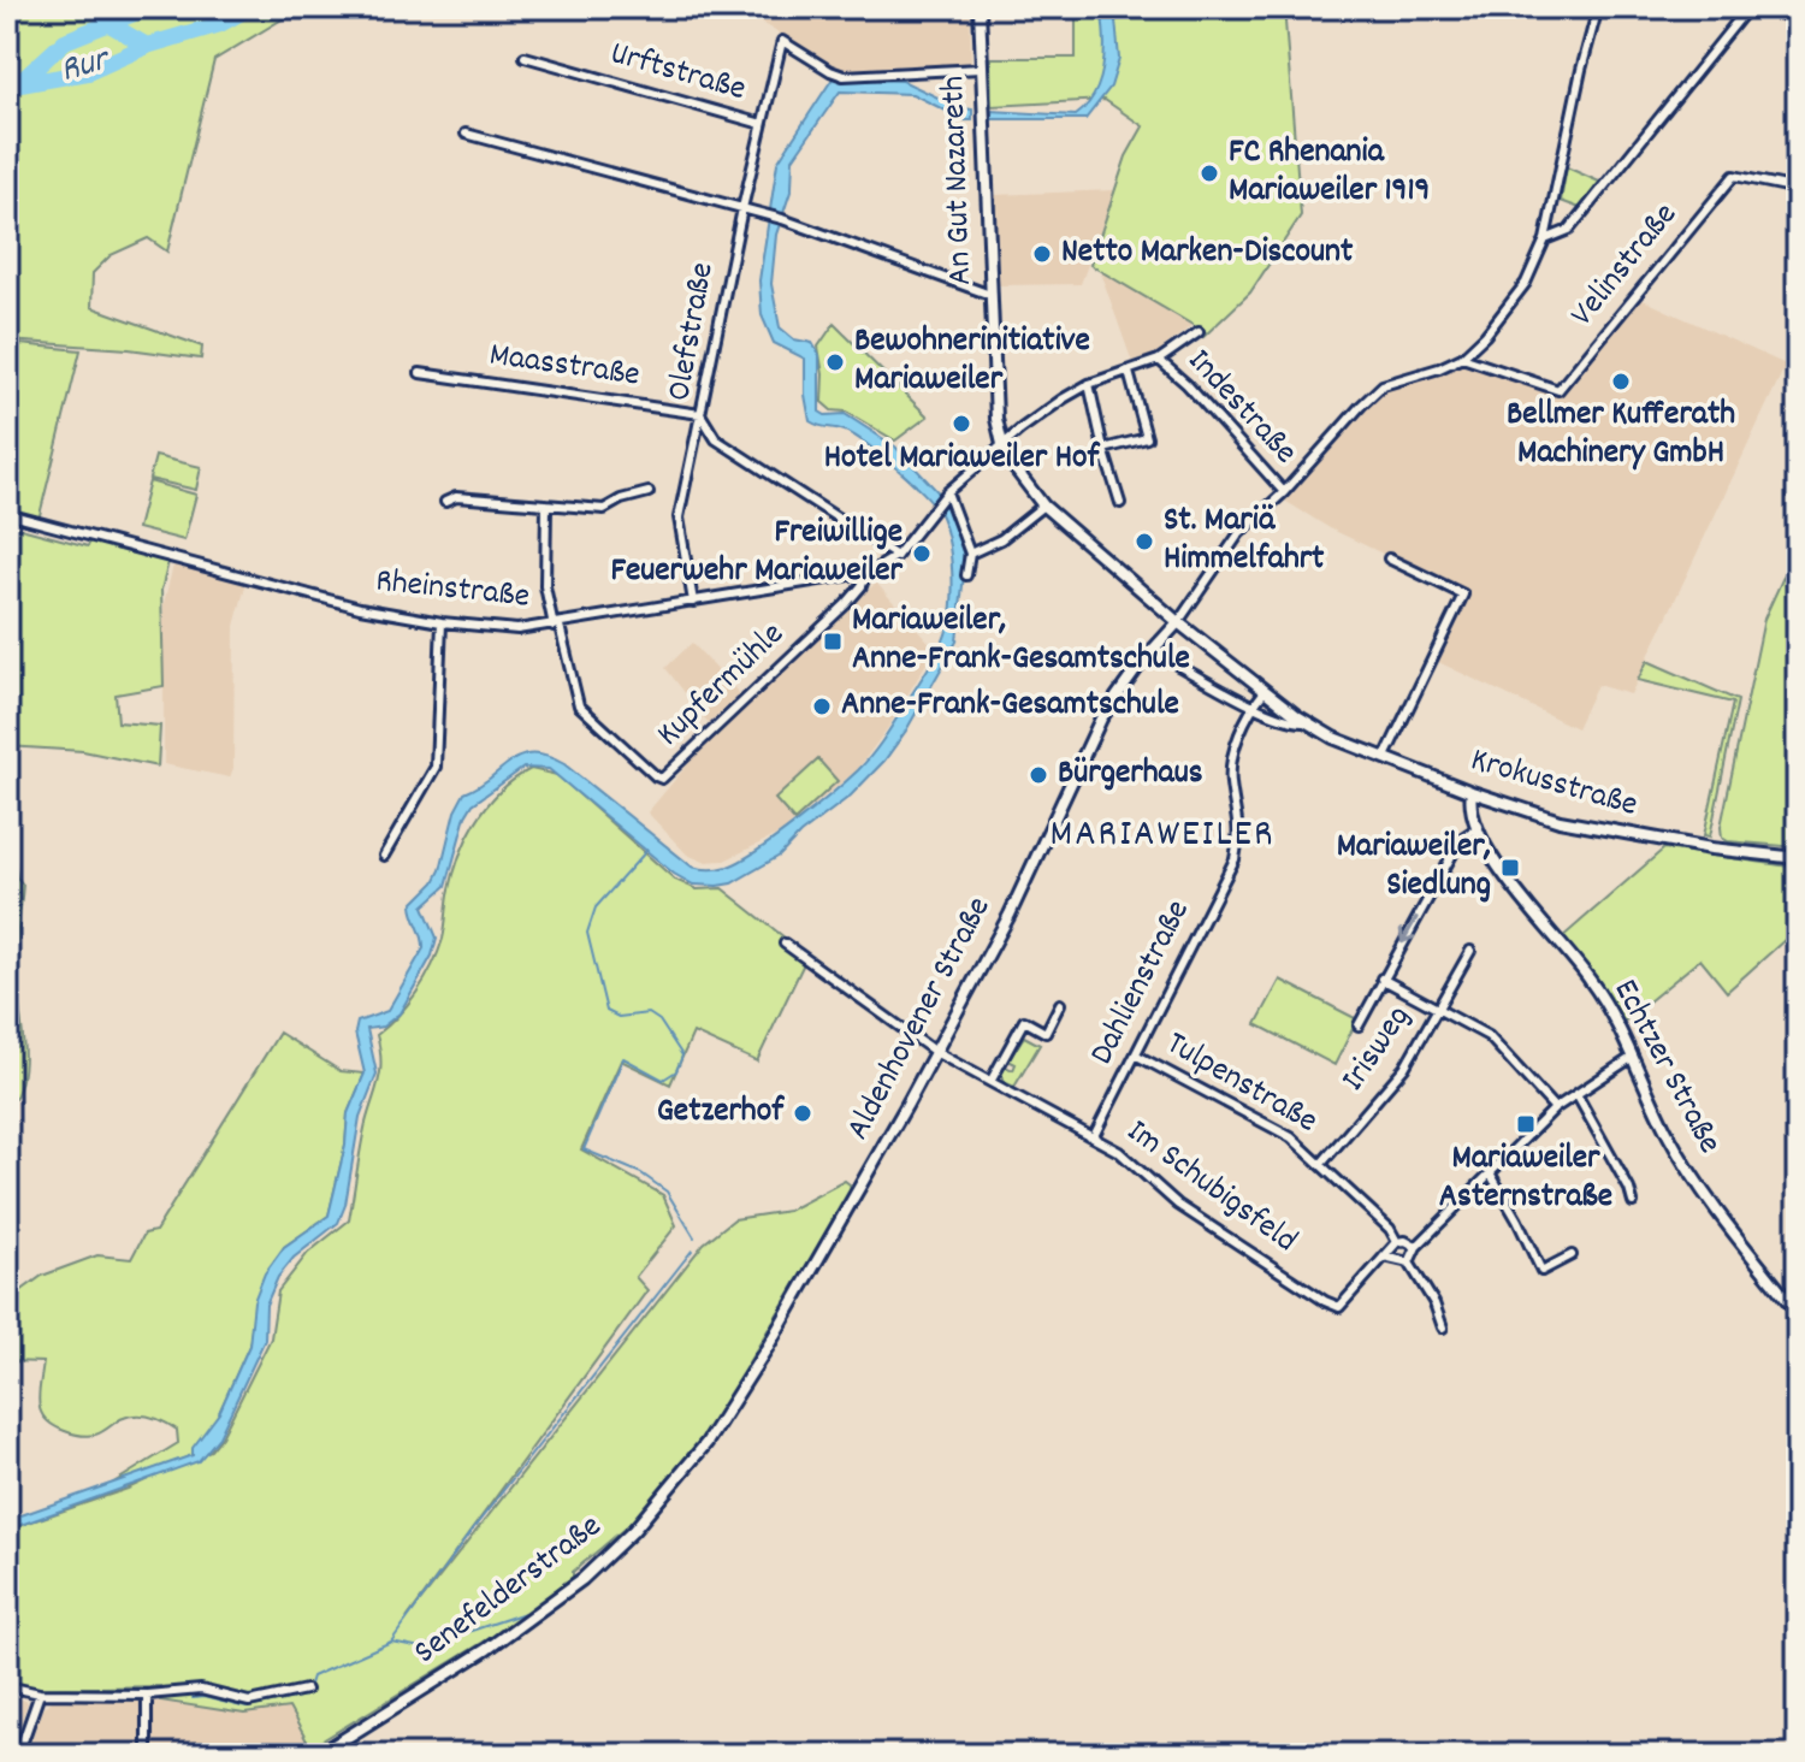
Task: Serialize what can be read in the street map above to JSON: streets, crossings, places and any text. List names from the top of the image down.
{
  "streets": {
    "main road": [
      "An Gut Nazareth",
      "Krokusstraße",
      "Aldenhovener Straße",
      "Echtzer Straße",
      "Senefelderstraße"
    ],
    "street": [
      "Urftstraße",
      "Velinstraße",
      "Olefstraße",
      "Maasstraße",
      "Indestraße",
      "Rheinstraße",
      "Kupfermühle",
      "Dahlienstraße",
      "Irisweg",
      "Tulpenstraße",
      "Im Schubigsfeld"
    ]
  },
  "crossings": [
    ["Urftstraße", "Olefstraße"],
    ["An Gut Nazareth", "Olefstraße"],
    ["An Gut Nazareth", "Indestraße"],
    ["An Gut Nazareth", "Krokusstraße"],
    ["An Gut Nazareth", "Aldenhovener Straße"],
    ["Olefstraße", "Maasstraße"],
    ["Olefstraße", "Rheinstraße"],
    ["Rheinstraße", "Kupfermühle"],
    ["Krokusstraße", "Dahlienstraße"],
    ["Krokusstraße", "Aldenhovener Straße"],
    ["Krokusstraße", "Echtzer Straße"],
    ["Dahlienstraße", "Tulpenstraße"],
    ["Dahlienstraße", "Im Schubigsfeld"],
    ["Aldenhovener Straße", "Im Schubigsfeld"],
    ["Aldenhovener Straße", "Senefelderstraße"],
    ["Irisweg", "Tulpenstraße"]
  ],
  "districts": ["MARIAWEILER"],
  "water": ["Rur"],
  "places": {
    "other": [
      "FC Rhenania Mariaweiler 1919",
      "Netto Marken-Discount",
      "Bewohnerinitiative Mariaweiler",
      "Bellmer Kufferath Machinery GmbH",
      "Hotel Mariaweiler Hof",
      "St. Mariä Himmelfahrt",
      "Freiwillige Feuerwehr Mariaweiler",
      "Anne-Frank-Gesamtschule",
      "Bürgerhaus",
      "Getzerhof"
    ],
    "transit": ["Mariaweiler, Anne-Frank-Gesamtschule", "Mariaweiler, Siedlung", "Mariaweiler Asternstraße"]
  }
}
